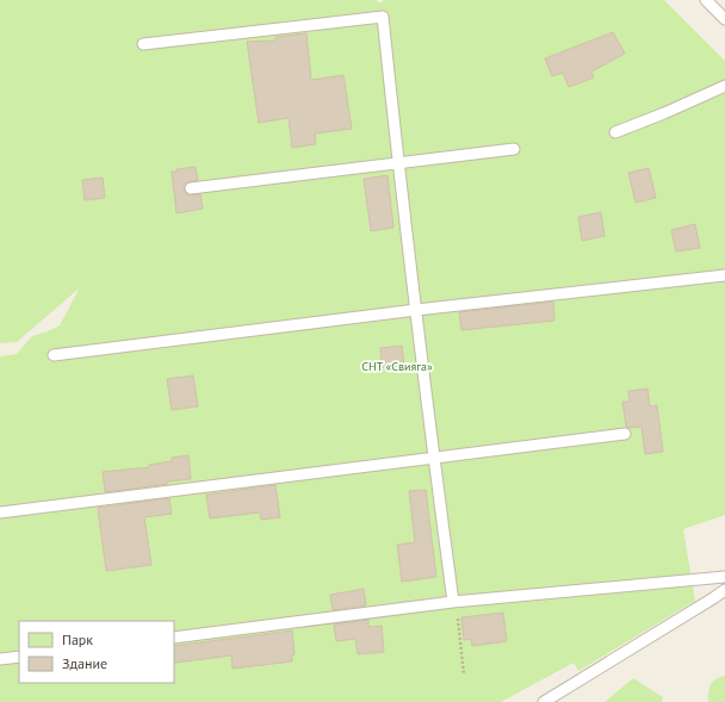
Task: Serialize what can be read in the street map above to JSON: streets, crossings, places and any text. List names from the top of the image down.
{
  "parks": ["СНТ «Свияга»"],
  "legend": ["Парк", "Здание"]
}
